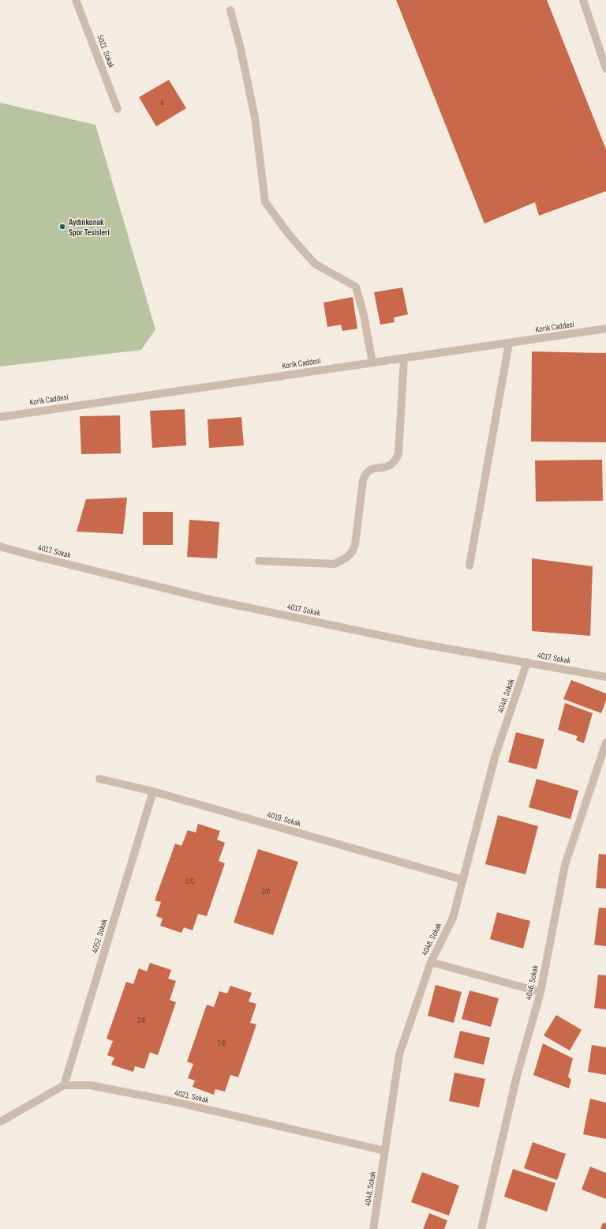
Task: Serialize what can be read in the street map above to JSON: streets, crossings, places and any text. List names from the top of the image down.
{
  "streets": {
    "street": [
      "5021. Sokak",
      "Korik Caddesi",
      "4017. Sokak",
      "4048. Sokak",
      "4019. Sokak",
      "4052. Sokak",
      "4046. Sokak",
      "4021. Sokak"
    ]
  },
  "crossings": [
    ["4017. Sokak", "4048. Sokak"],
    ["4048. Sokak", "4019. Sokak"],
    ["4048. Sokak", "4021. Sokak"],
    ["4019. Sokak", "4052. Sokak"],
    ["4052. Sokak", "4021. Sokak"]
  ],
  "places": ["Aydınkonak Spor Tesisleri"],
  "house_numbers": [
    "6",
    "2/C",
    "2/D",
    "2/A",
    "2/B"
  ]
}
